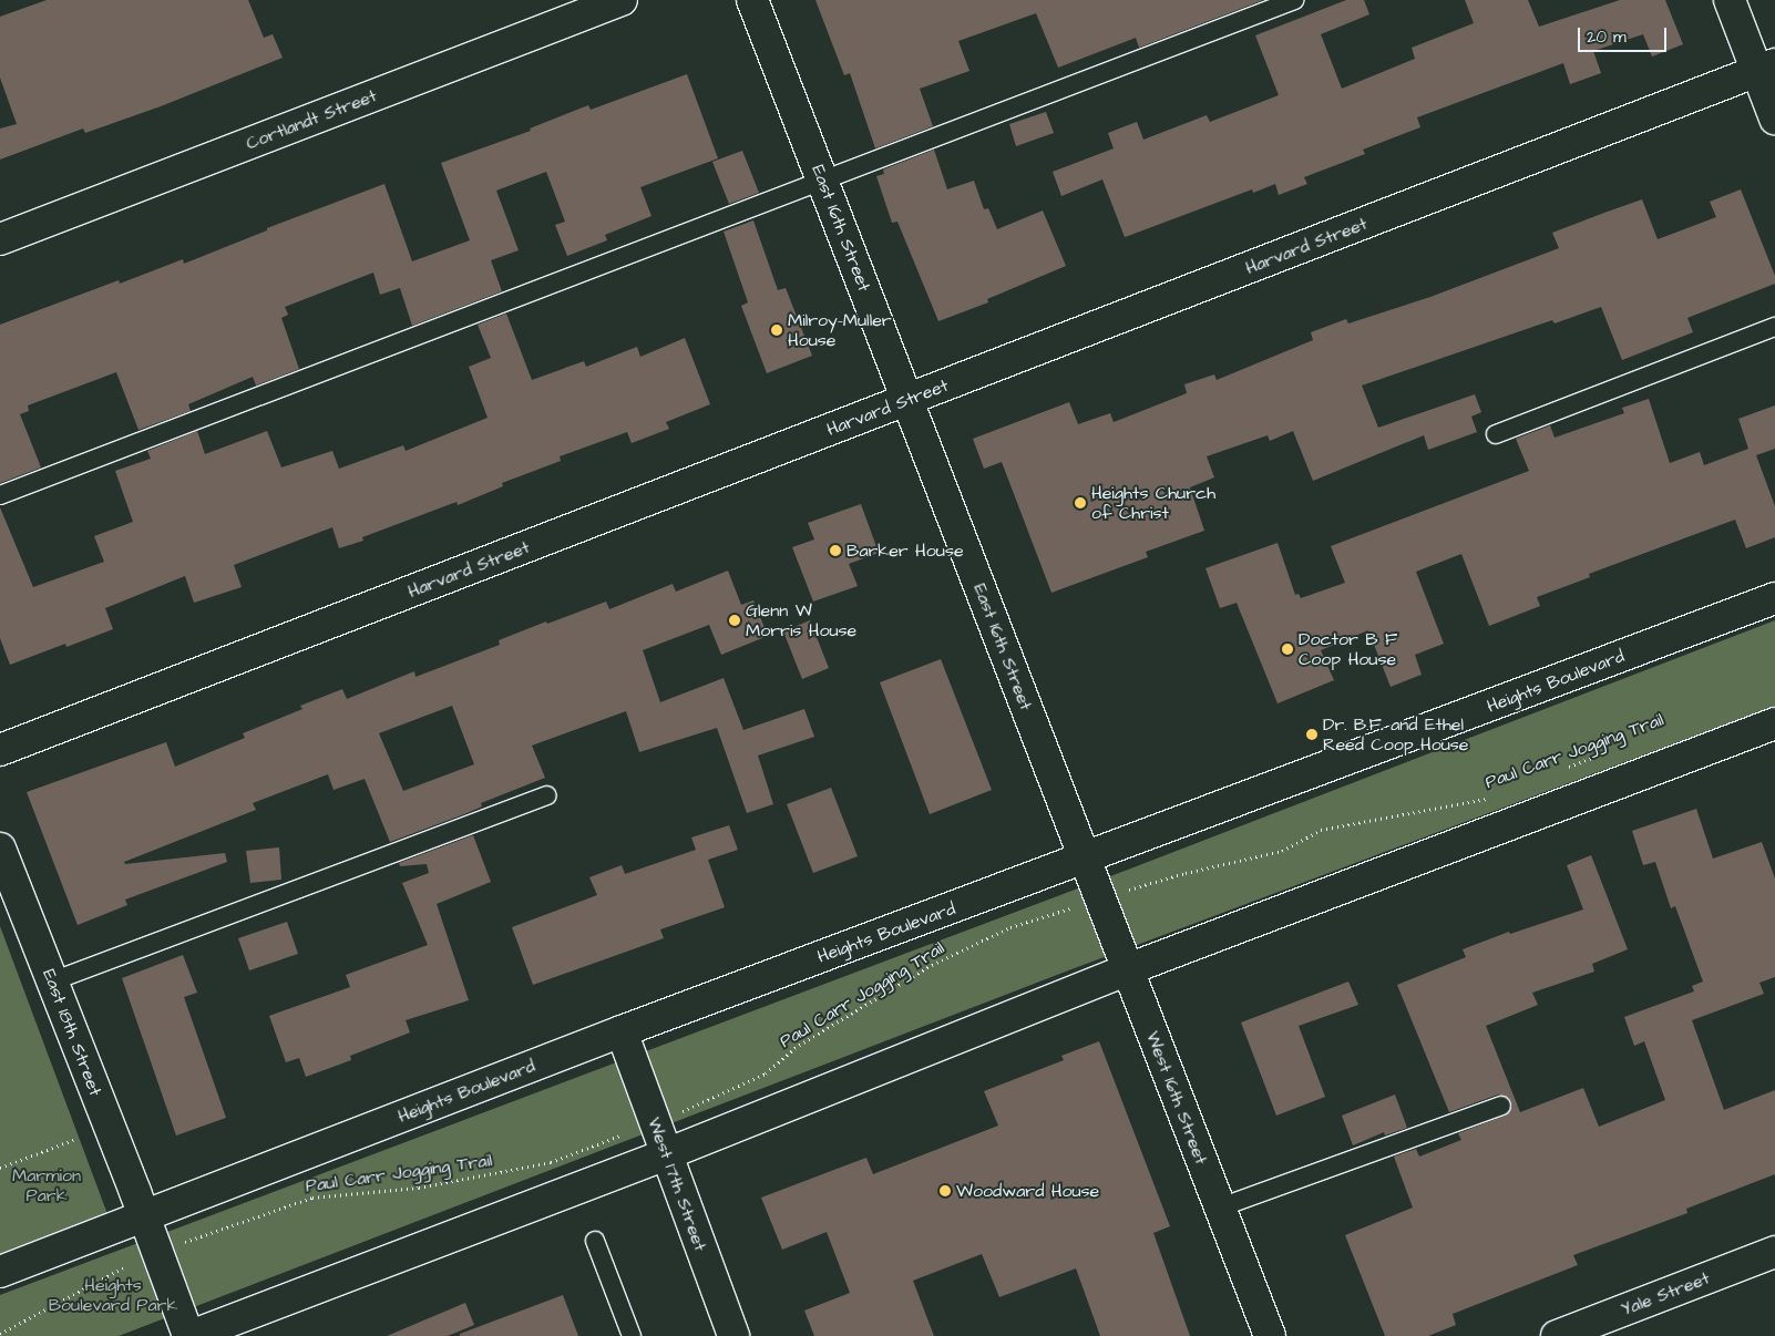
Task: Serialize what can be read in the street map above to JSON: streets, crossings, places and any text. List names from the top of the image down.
{
  "streets": {
    "street": [
      "Cortlandt Street",
      "East 16th Street",
      "Harvard Street",
      "Heights Boulevard",
      "East 18th Street",
      "West 16th Street",
      "West 17th Street",
      "Yale Street"
    ],
    "path": ["Paul Carr Jogging Trail"]
  },
  "crossings": [
    ["East 16th Street", "Harvard Street"],
    ["East 16th Street", "Heights Boulevard"],
    ["East 16th Street", "West 16th Street"],
    ["Heights Boulevard", "East 18th Street"],
    ["Heights Boulevard", "West 16th Street"],
    ["Heights Boulevard", "West 17th Street"]
  ],
  "parks": ["Marmion Park", "Heights Boulevard Park"],
  "places": [
    "Milroy-Muller House",
    "Heights Church of Christ",
    "Barker House",
    "Glenn W Morris House",
    "Doctor B F Coop House",
    "Dr. B.F. and Ethel Reed Coop House",
    "Woodward House"
  ],
  "scale_bar": "20 m"
}
